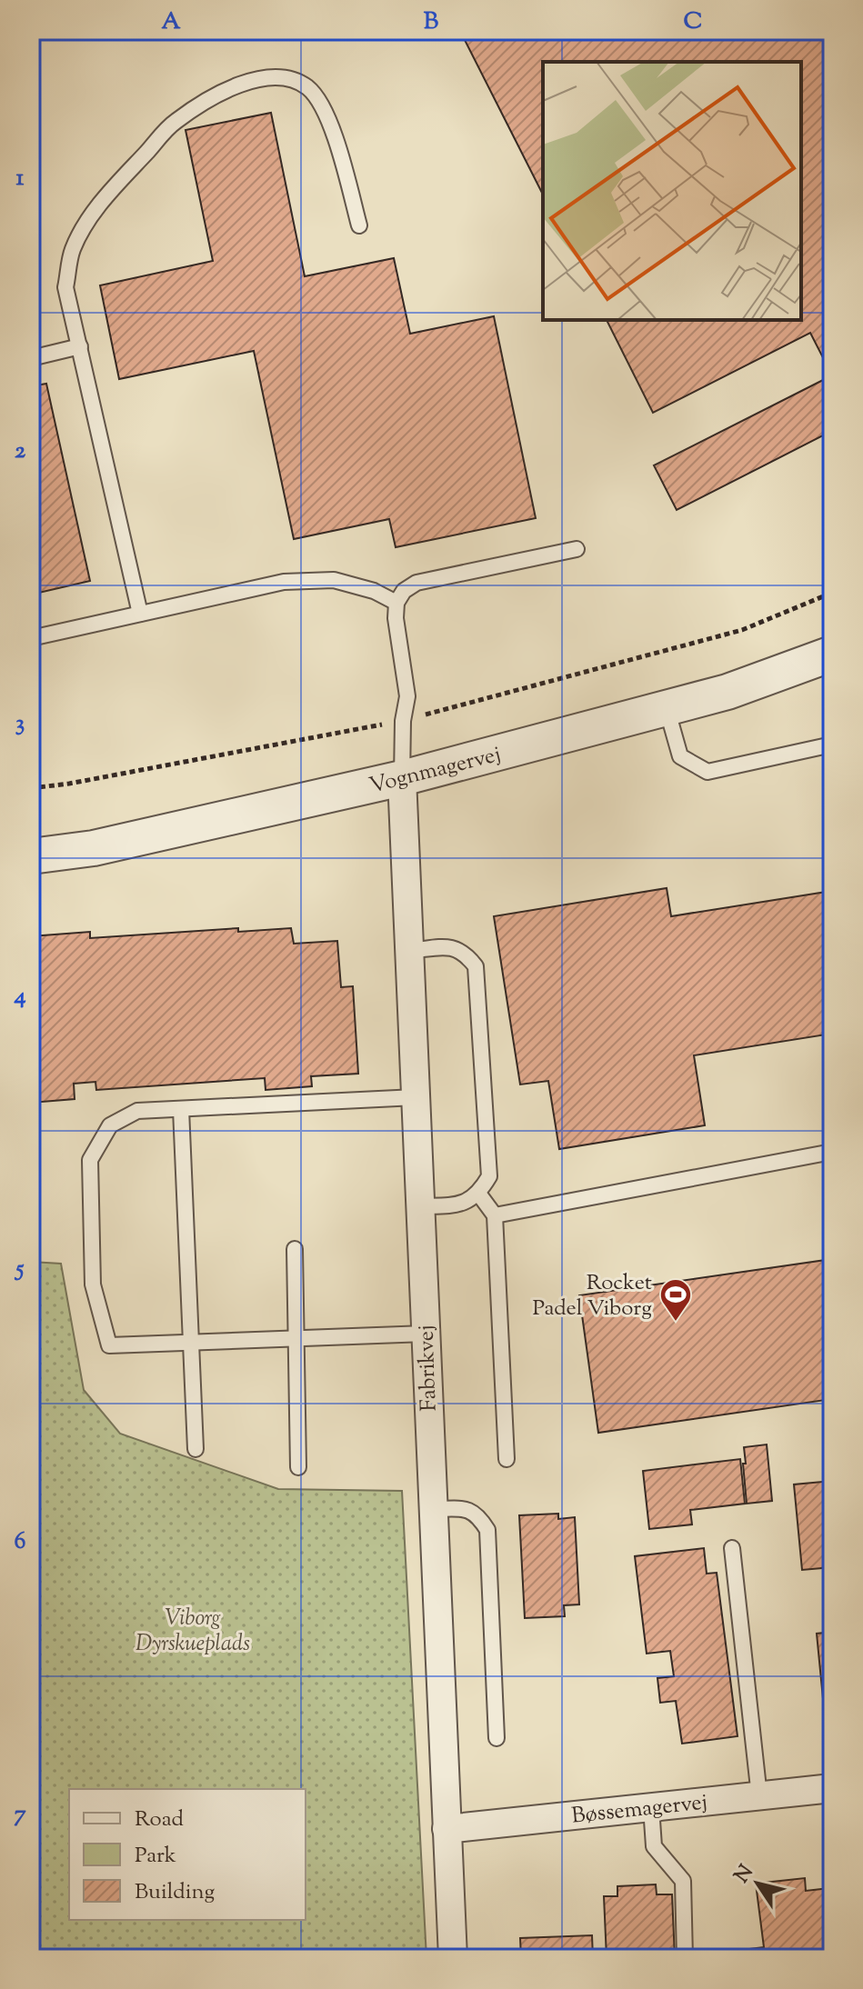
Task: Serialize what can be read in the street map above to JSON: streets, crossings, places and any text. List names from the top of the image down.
{
  "streets": {
    "street": ["Vognmagervej", "Fabrikvej", "Bøssemagervej"]
  },
  "crossings": [
    ["Vognmagervej", "Fabrikvej"],
    ["Fabrikvej", "Bøssemagervej"]
  ],
  "parks": ["Viborg Dyrskueplads"],
  "places": {
    "sports": ["Rocket Padel Viborg"]
  },
  "legend": ["Road", "Park", "Building"],
  "north": "top left",
  "grid": {
    "columns": ["A", "B", "C"],
    "rows": [
      "1",
      "2",
      "3",
      "4",
      "5",
      "6",
      "7"
    ]
  }
}
